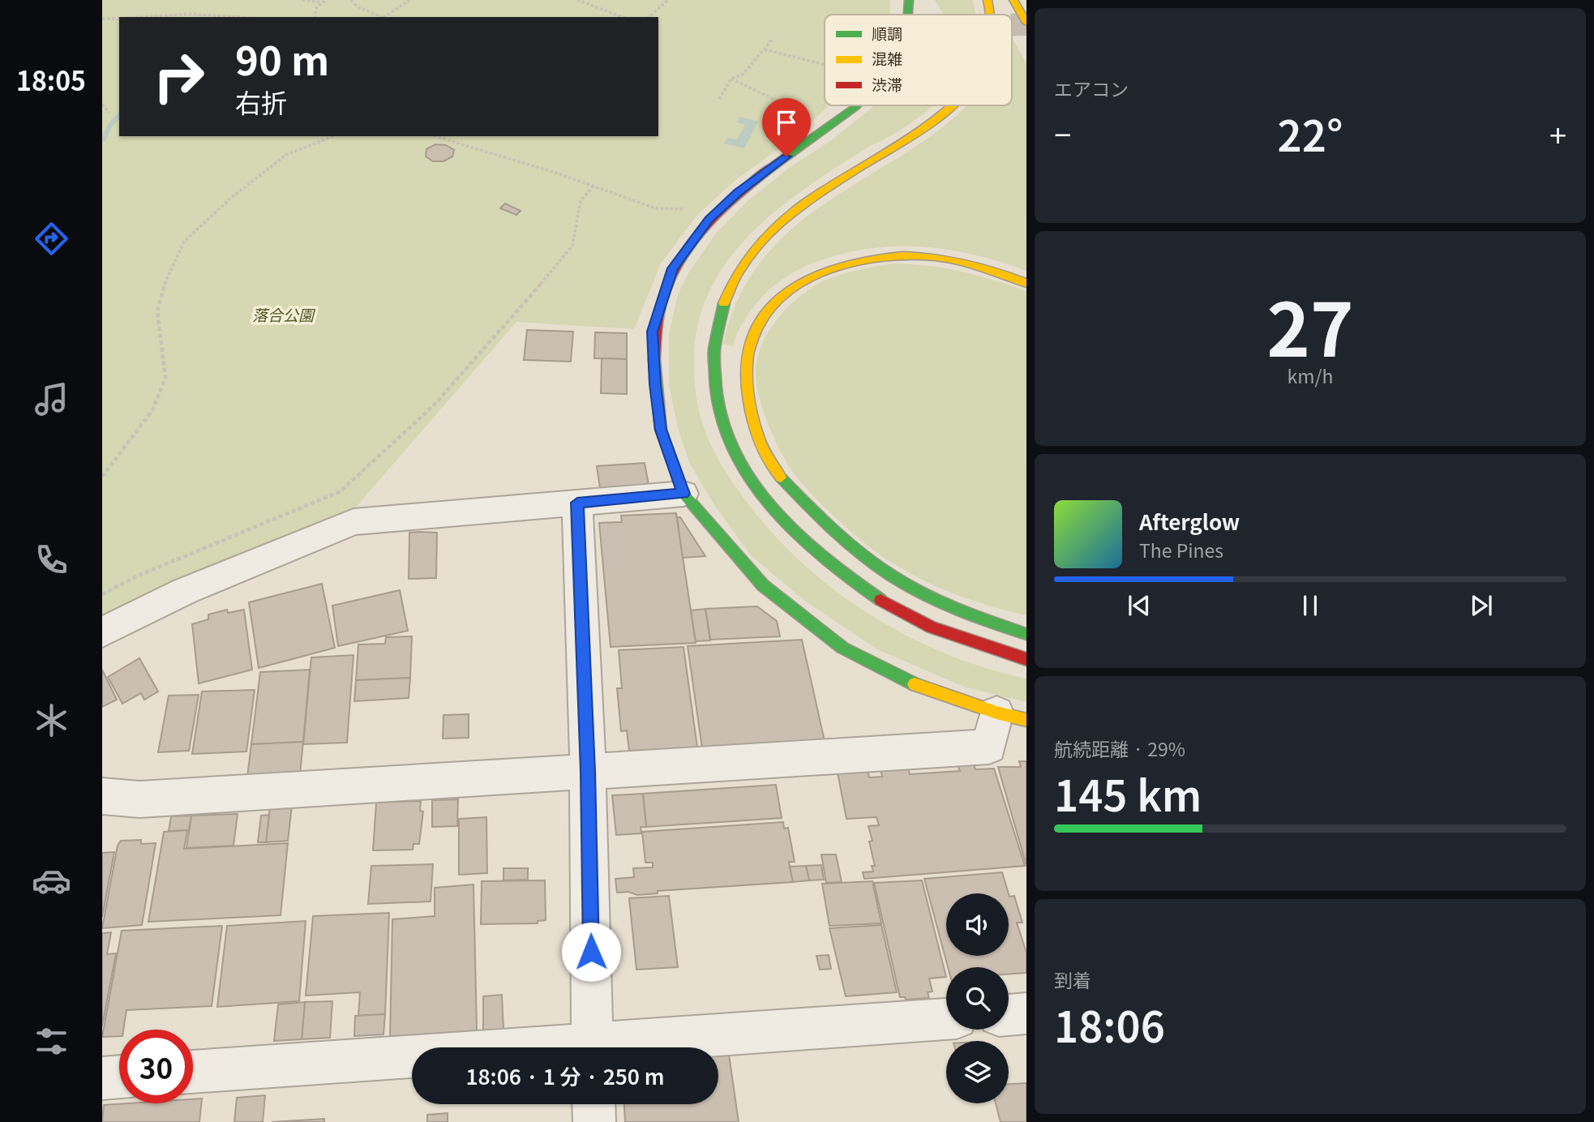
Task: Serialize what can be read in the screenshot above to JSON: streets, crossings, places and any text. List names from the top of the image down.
{
  "parks": ["落合公園"],
  "legend": ["順調", "混雑", "渋滞"],
  "page": {
    "tabs": "18:05",
    "tile": [
      "エアコン",
      ["27", "km/h"],
      ["航続距離 · 29%", "145 km"],
      ["到着", "18:06"]
    ],
    "turn": ["90 m", "右折"],
    "heat": ["−", "22°", "+"],
    "song": ["Afterglow", "The Pines"],
    "limit": "30",
    "trip": "18:06 · 1 分 · 250 m"
  }
}
